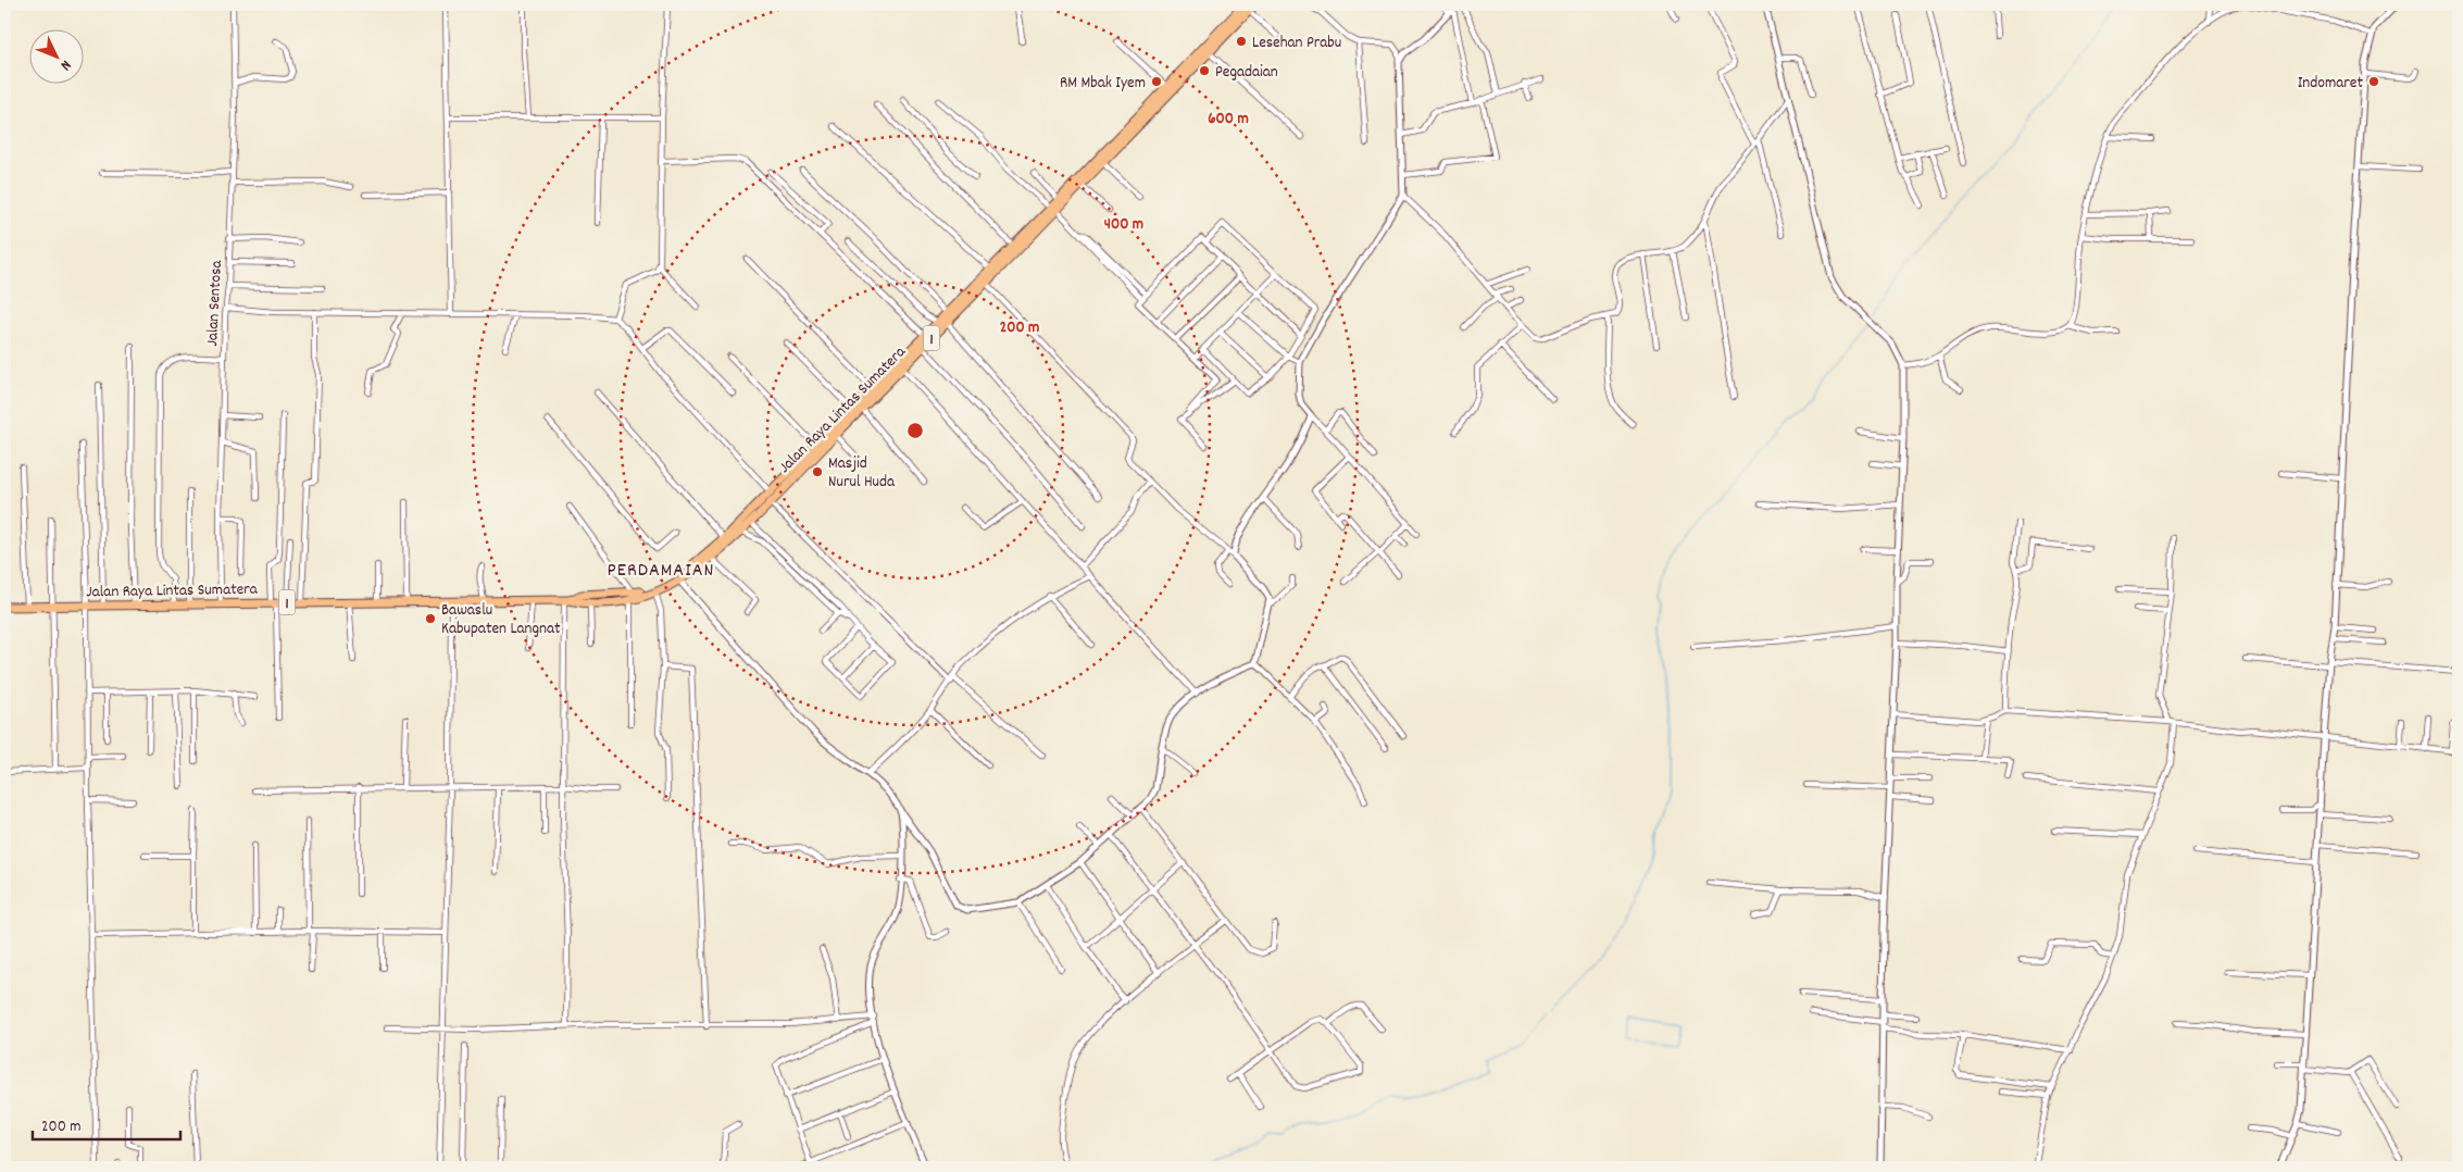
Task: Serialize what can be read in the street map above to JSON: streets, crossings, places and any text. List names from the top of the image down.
{
  "streets": {
    "highway": ["1", "Jalan Raya Lintas Sumatera"],
    "street": ["Jalan Sentosa"]
  },
  "crossings": [
    ["Jalan Sentosa", "Jalan Raya Lintas Sumatera"]
  ],
  "districts": ["PERDAMAIAN"],
  "places": [
    "Lesehan Prabu",
    "Pegadaian",
    "RM Mbak Iyem",
    "Indomaret",
    "Masjid Nurul Huda",
    "Bawaslu Kabupaten Langnat"
  ],
  "scale_bar": "200 m",
  "north": "bottom right",
  "rings": ["600 m", "400 m", "200 m"]
}
